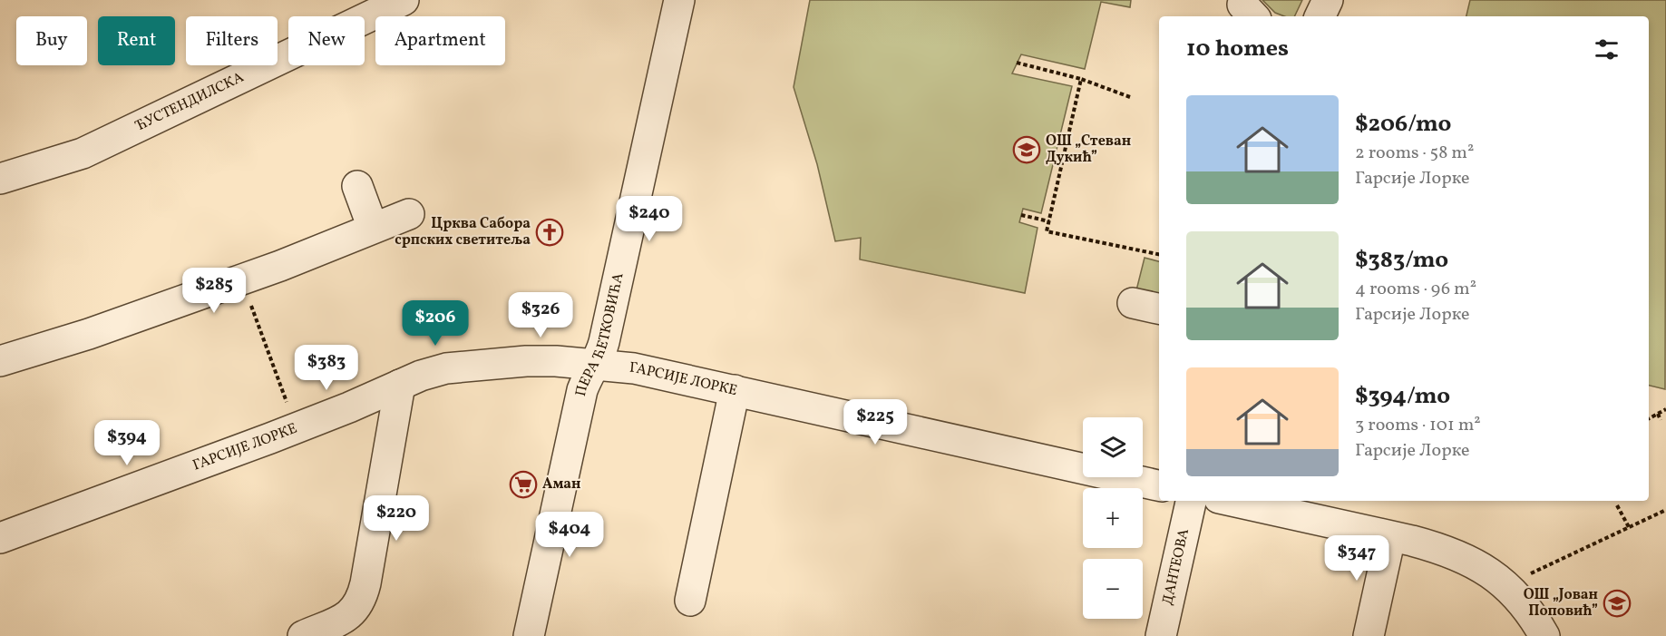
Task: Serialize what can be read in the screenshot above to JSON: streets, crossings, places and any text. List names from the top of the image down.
{
  "streets": {
    "street": [
      "ЋУСТЕНДИЛСКА",
      "ПЕРА ЋЕТКОВИЋА",
      "ГАРСИЈЕ ЛОРКЕ",
      "ДАНТЕОВА"
    ]
  },
  "crossings": [
    ["ПЕРА ЋЕТКОВИЋА", "ГАРСИЈЕ ЛОРКЕ"]
  ],
  "places": {
    "school or university": ["ОШ „Стеван Дукић”", "ОШ „Јован Поповић”"],
    "church": ["Црква Сабора српских светитеља"],
    "supermarket": ["Аман"]
  },
  "page": {
    "chip": [
      "Buy",
      "Rent",
      "Filters",
      "New",
      "Apartment"
    ],
    "heading": "10 homes",
    "list": [
      {
        "name": "$206/mo",
        "note": "2 rooms · 58 m² · Гарсије Лорке"
      },
      {
        "name": "$383/mo",
        "note": "4 rooms · 96 m² · Гарсије Лорке"
      },
      {
        "name": "$394/mo",
        "note": "3 rooms · 101 m² · Гарсије Лорке"
      }
    ],
    "price": [
      "$240",
      "$285",
      "$326",
      "$206",
      "$383",
      "$225",
      "$394",
      "$220",
      "$404",
      "$347"
    ],
    "map_buttons": ["+", "−"]
  }
}
